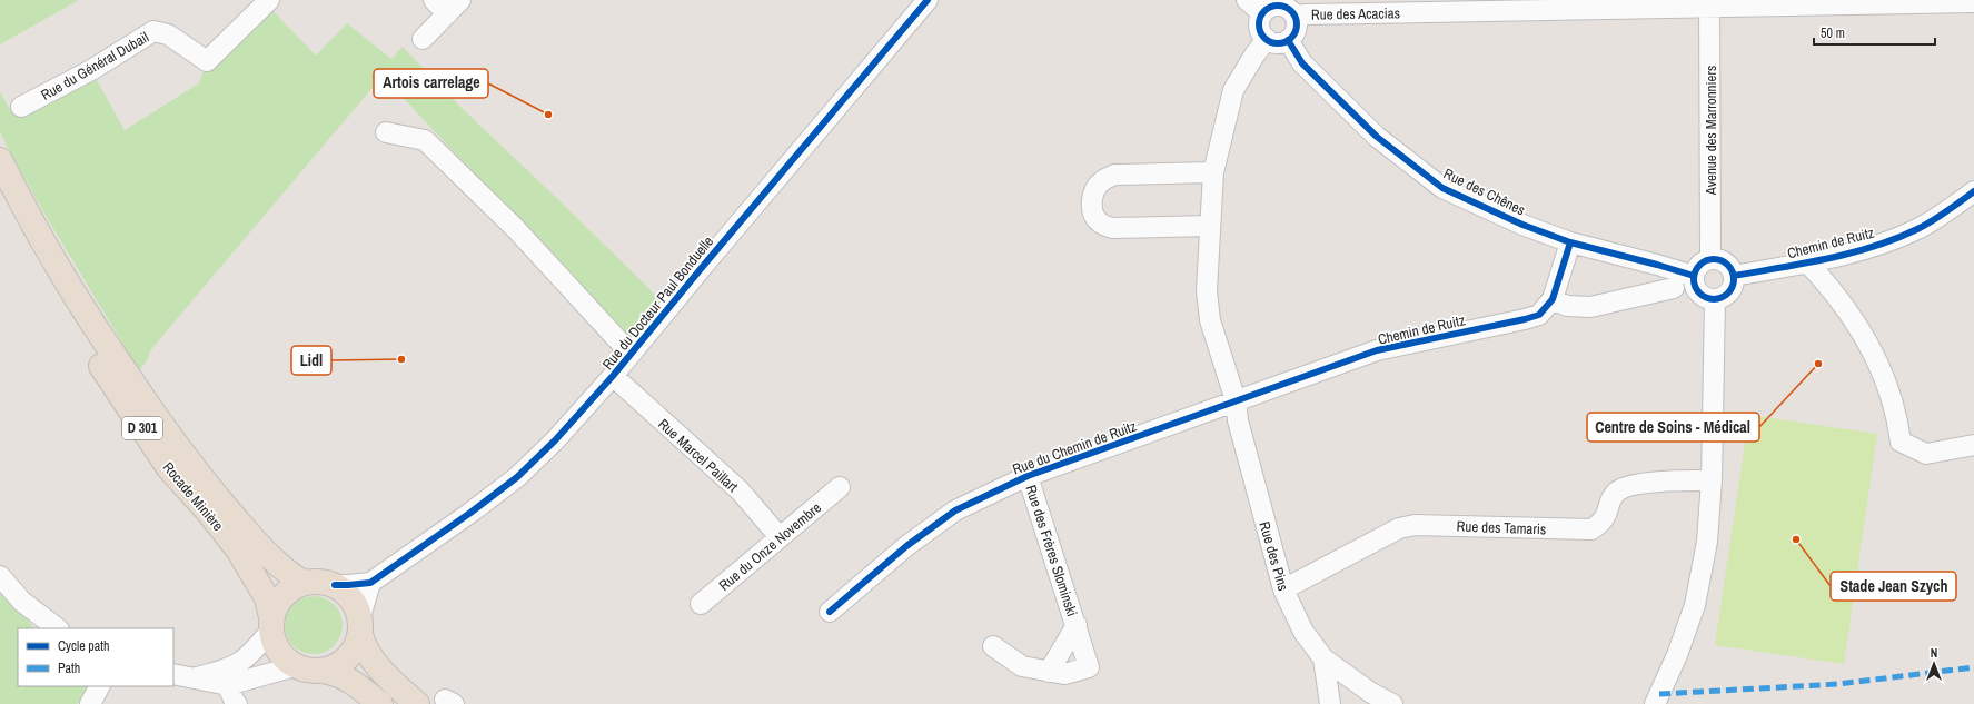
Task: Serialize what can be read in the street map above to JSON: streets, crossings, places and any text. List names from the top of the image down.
{
  "streets": {
    "highway": ["D 301", "Rocade Minière"],
    "street": [
      "Rue des Acacias",
      "Rue du Général Dubail",
      "Avenue des Marronniers",
      "Rue des Chênes",
      "Chemin de Ruitz",
      "Rue du Docteur Paul Bonduelle",
      "Rue du Chemin de Ruitz",
      "Rue Marcel Paillart",
      "Rue des Tamaris",
      "Rue du Onze Novembre",
      "Rue des Frères Slominski",
      "Rue des Pins"
    ]
  },
  "crossings": [
    ["Rue des Acacias", "Avenue des Marronniers"],
    ["Rue des Acacias", "Rue des Chênes"],
    ["Rue des Acacias", "Rue des Pins"],
    ["Avenue des Marronniers", "Rue des Chênes"],
    ["Avenue des Marronniers", "Chemin de Ruitz"],
    ["Rue des Chênes", "Chemin de Ruitz"],
    ["Rue des Chênes", "Rue des Pins"],
    ["Chemin de Ruitz", "Rue du Chemin de Ruitz"],
    ["Chemin de Ruitz", "Rue des Pins"],
    ["Rue du Docteur Paul Bonduelle", "Rue Marcel Paillart"],
    ["Rue du Chemin de Ruitz", "Rue des Frères Slominski"],
    ["Rue du Chemin de Ruitz", "Rue des Pins"],
    ["Rue Marcel Paillart", "Rue du Onze Novembre"],
    ["Rue des Tamaris", "Rue des Pins"]
  ],
  "places": [
    "Artois carrelage",
    "Lidl",
    "Centre de Soins - Médical",
    "Stade Jean Szych"
  ],
  "legend": ["Cycle path", "Path"],
  "scale_bar": "50 m",
  "north": "top"
}
